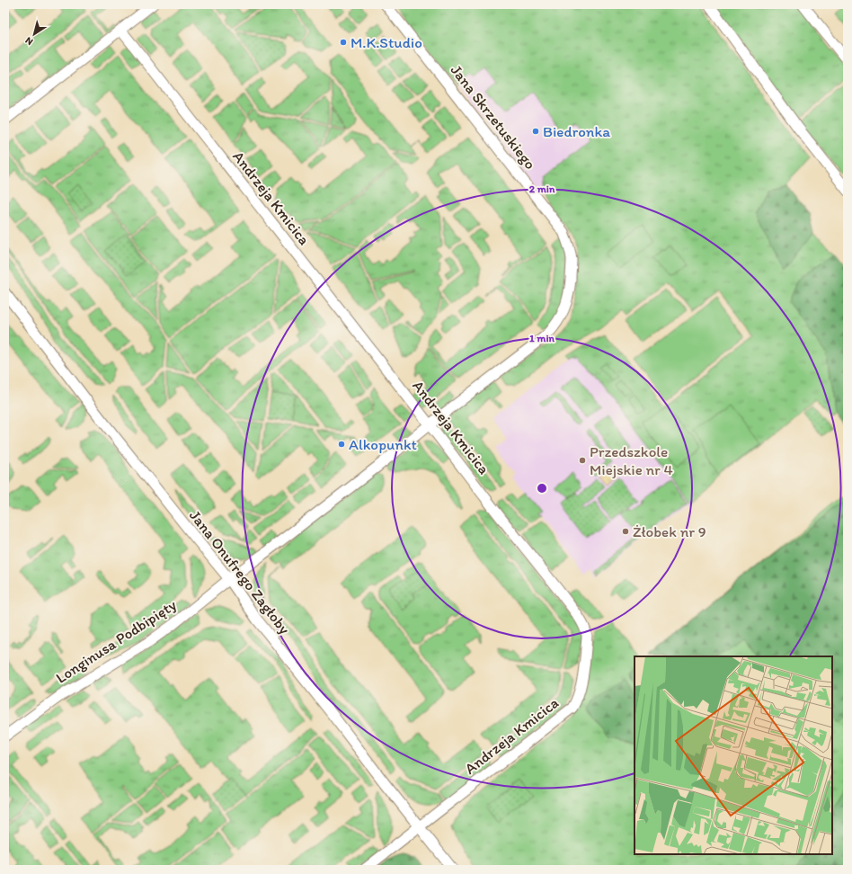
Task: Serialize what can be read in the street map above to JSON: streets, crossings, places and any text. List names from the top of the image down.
{
  "streets": {
    "street": [
      "Jana Skrzetuskiego",
      "Andrzeja Kmicica",
      "Jana Onufrego Zagłoby",
      "Longinusa Podbipięty"
    ]
  },
  "crossings": [
    ["Jana Skrzetuskiego", "Andrzeja Kmicica"],
    ["Jana Skrzetuskiego", "Longinusa Podbipięty"],
    ["Andrzeja Kmicica", "Jana Onufrego Zagłoby"],
    ["Andrzeja Kmicica", "Longinusa Podbipięty"],
    ["Jana Onufrego Zagłoby", "Longinusa Podbipięty"]
  ],
  "places": [
    "M.K.Studio",
    "Biedronka",
    "Alkopunkt",
    "Przedszkole Miejskie nr 4",
    "Żłobek nr 9"
  ],
  "north": "bottom left",
  "rings": ["2 min", "1 min"]
}
